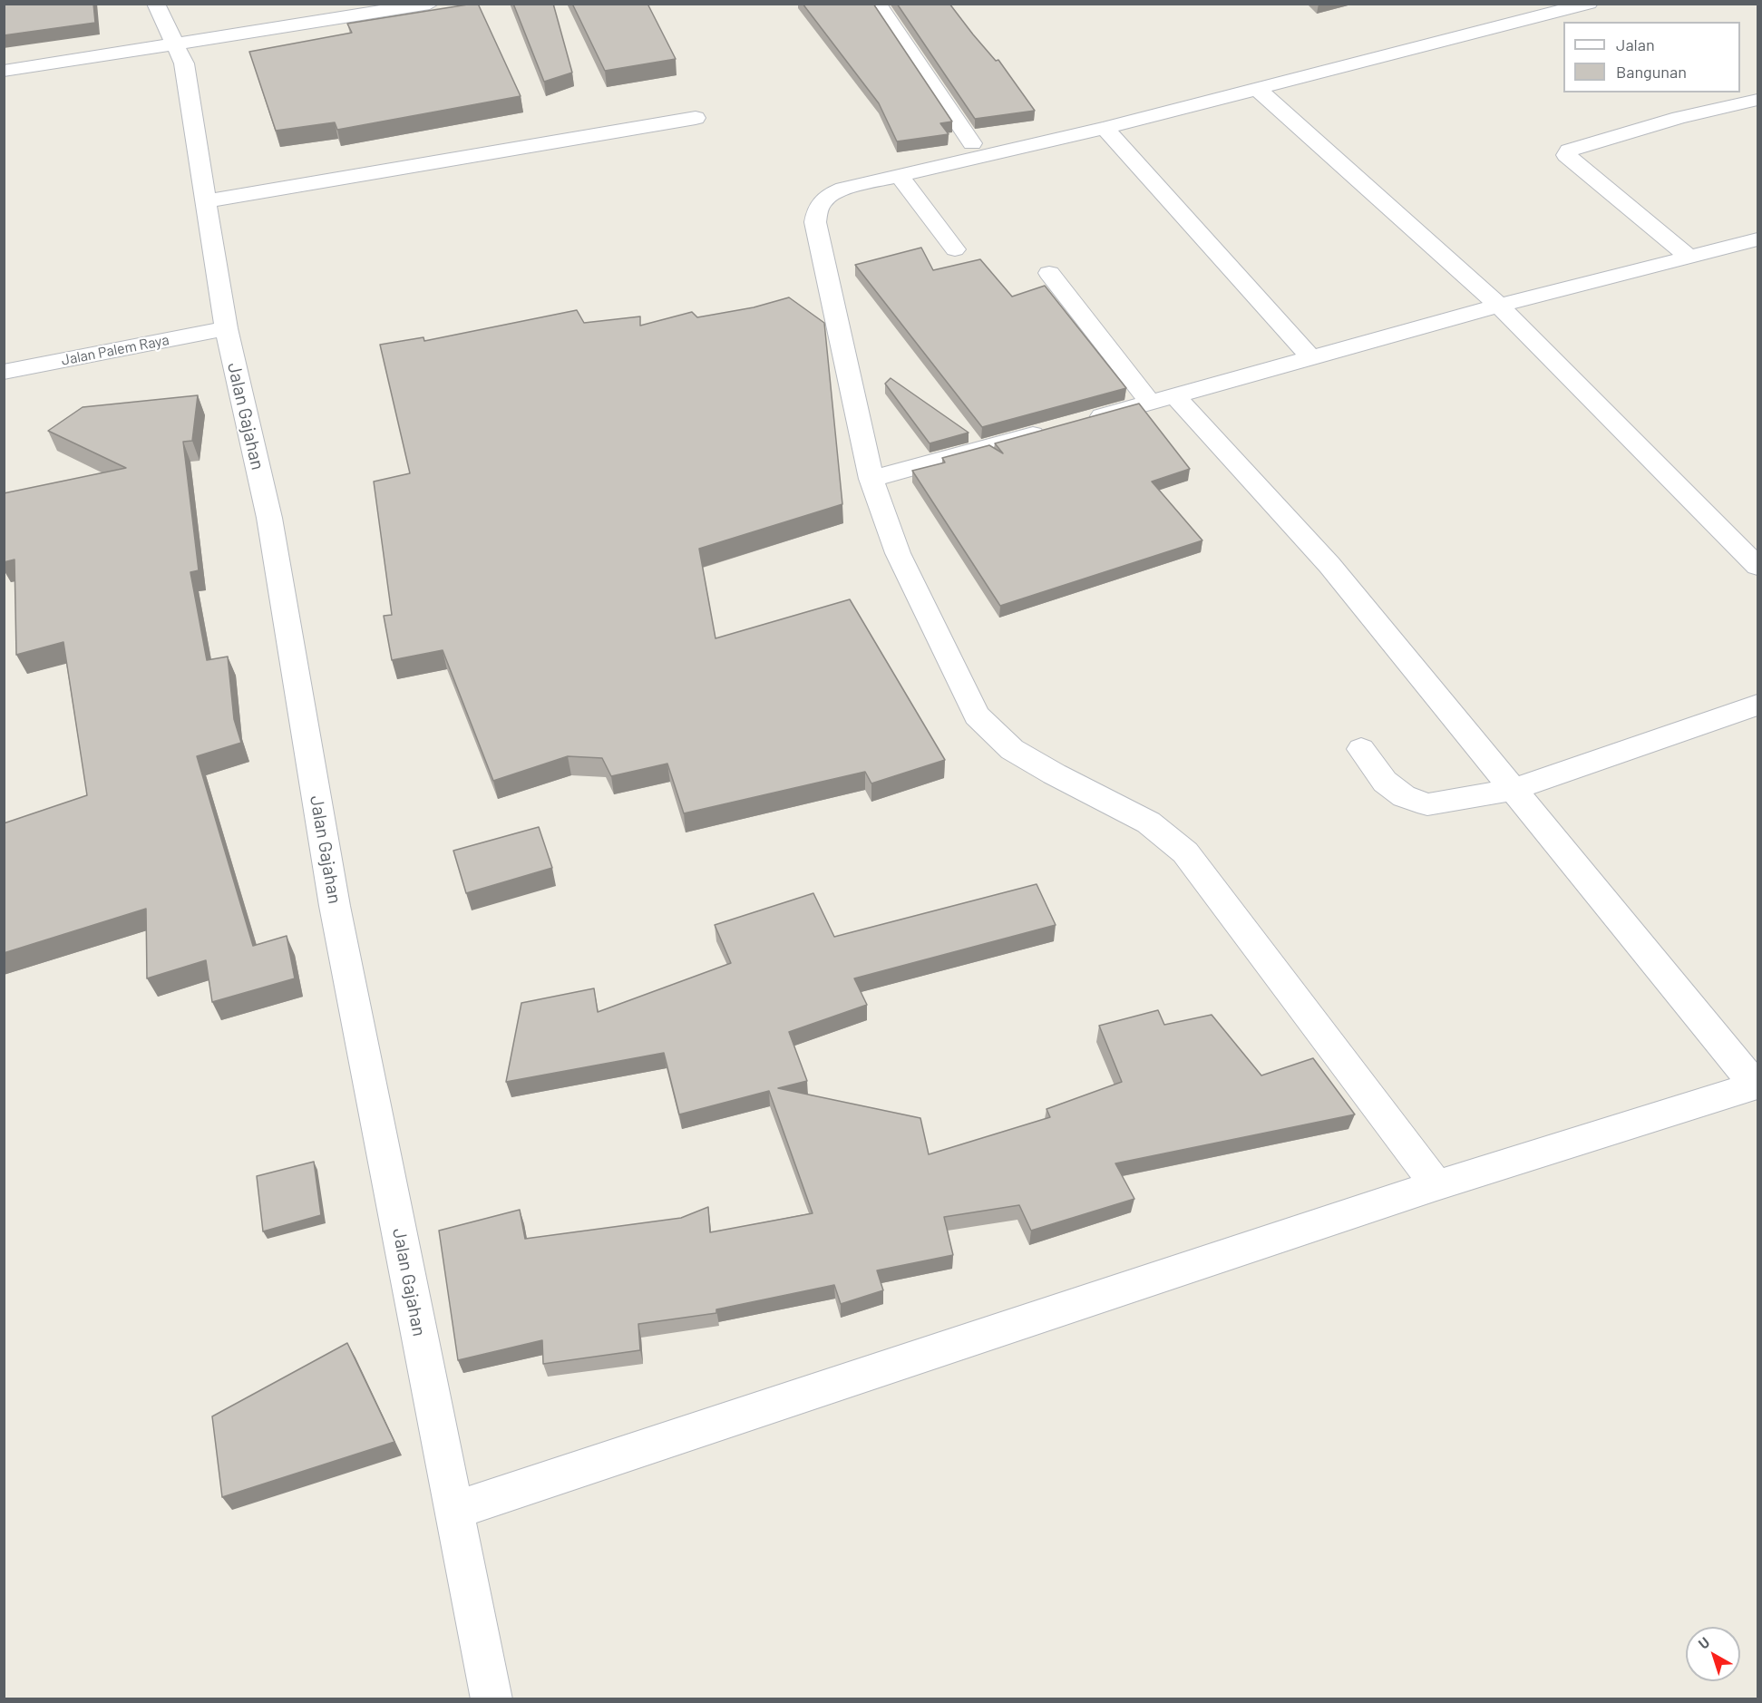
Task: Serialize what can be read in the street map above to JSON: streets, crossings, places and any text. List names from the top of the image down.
{
  "streets": {
    "street": ["Jalan Palem Raya", "Jalan Gajahan"]
  },
  "crossings": [
    ["Jalan Palem Raya", "Jalan Gajahan"]
  ],
  "legend": ["Jalan", "Bangunan"],
  "north": "top left"
}
